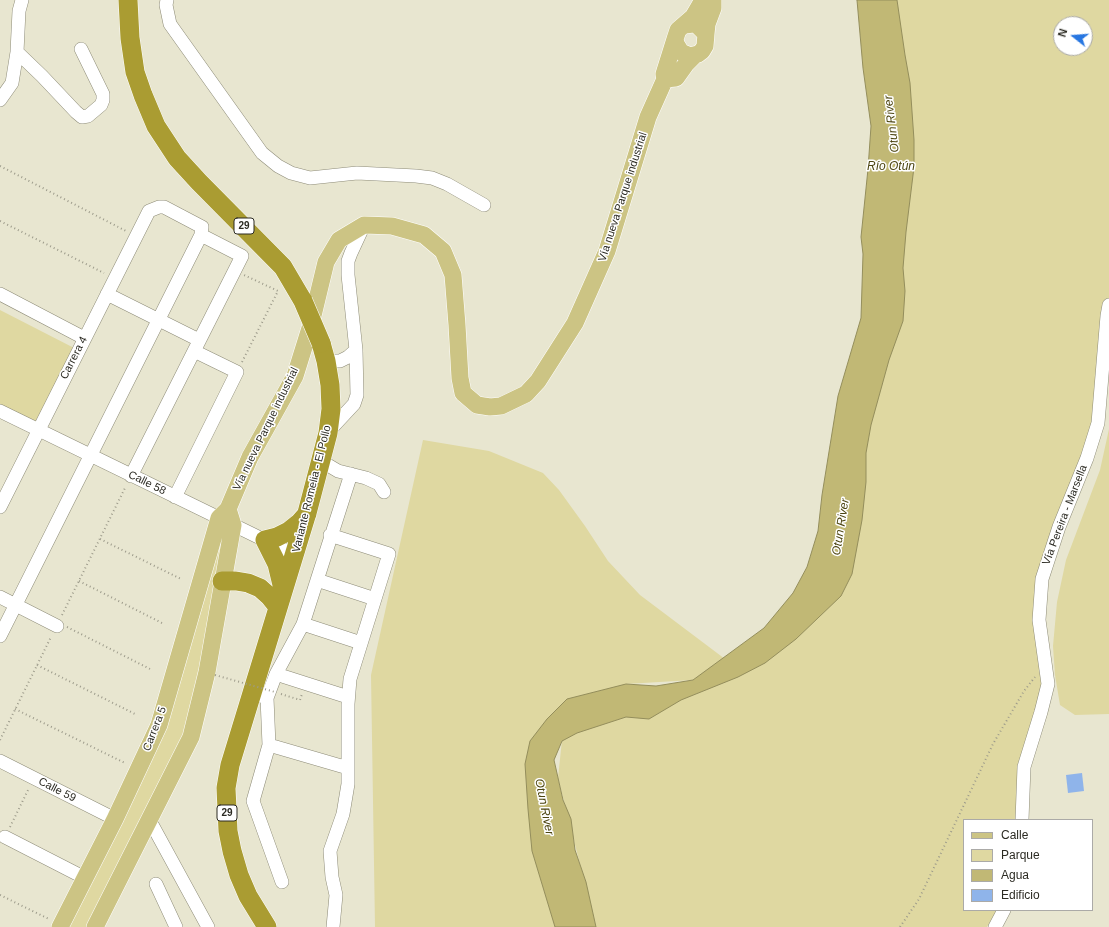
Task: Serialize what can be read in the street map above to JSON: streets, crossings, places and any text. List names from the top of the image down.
{
  "streets": {
    "highway": ["29", "Variante Romelia - El Pollo"],
    "main road": ["Vía nueva Parque industrial", "Carrera 5"],
    "street": [
      "Carrera 4",
      "Calle 58",
      "Vía Pereira - Marsella",
      "Calle 59"
    ]
  },
  "crossings": [
    ["Vía nueva Parque industrial", "Calle 58"],
    ["Vía nueva Parque industrial", "Carrera 5"],
    ["Carrera 4", "Calle 58"],
    ["Calle 58", "Variante Romelia - El Pollo"],
    ["Calle 58", "Carrera 5"],
    ["Carrera 5", "Calle 59"]
  ],
  "water": ["Otun River", "Río Otún"],
  "legend": [
    "Calle",
    "Parque",
    "Agua",
    "Edificio"
  ],
  "north": "left"
}
